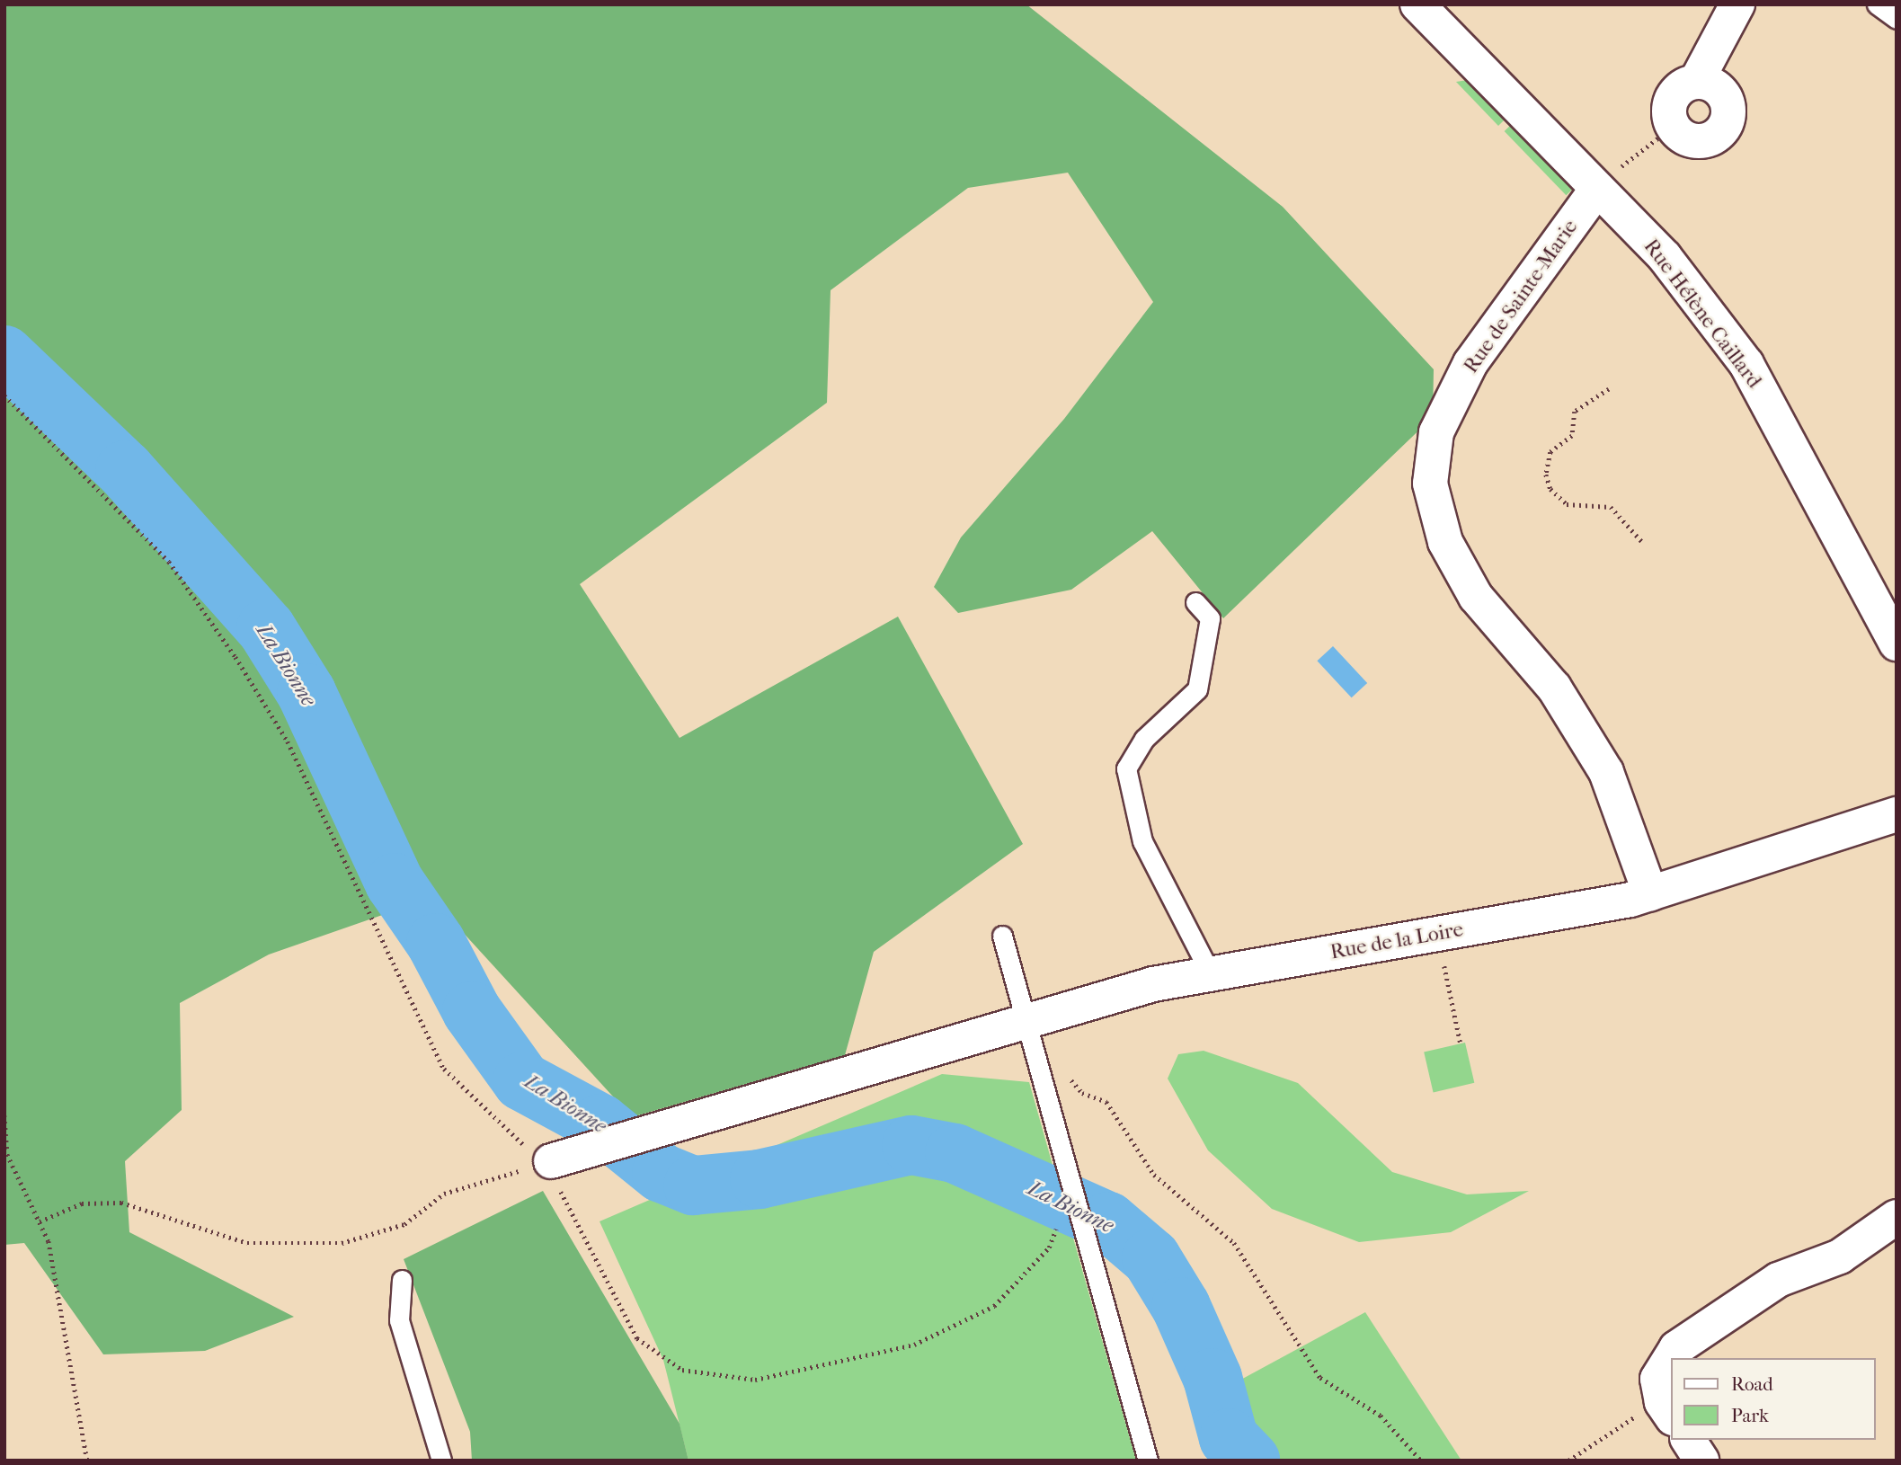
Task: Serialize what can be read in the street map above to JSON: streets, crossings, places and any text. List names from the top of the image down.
{
  "streets": {
    "street": ["Rue de Sainte-Marie", "Rue Hélène Caillard", "Rue de la Loire"]
  },
  "crossings": [
    ["Rue de Sainte-Marie", "Rue Hélène Caillard"],
    ["Rue de Sainte-Marie", "Rue de la Loire"]
  ],
  "water": ["La Bionne"],
  "legend": ["Road", "Park"]
}
